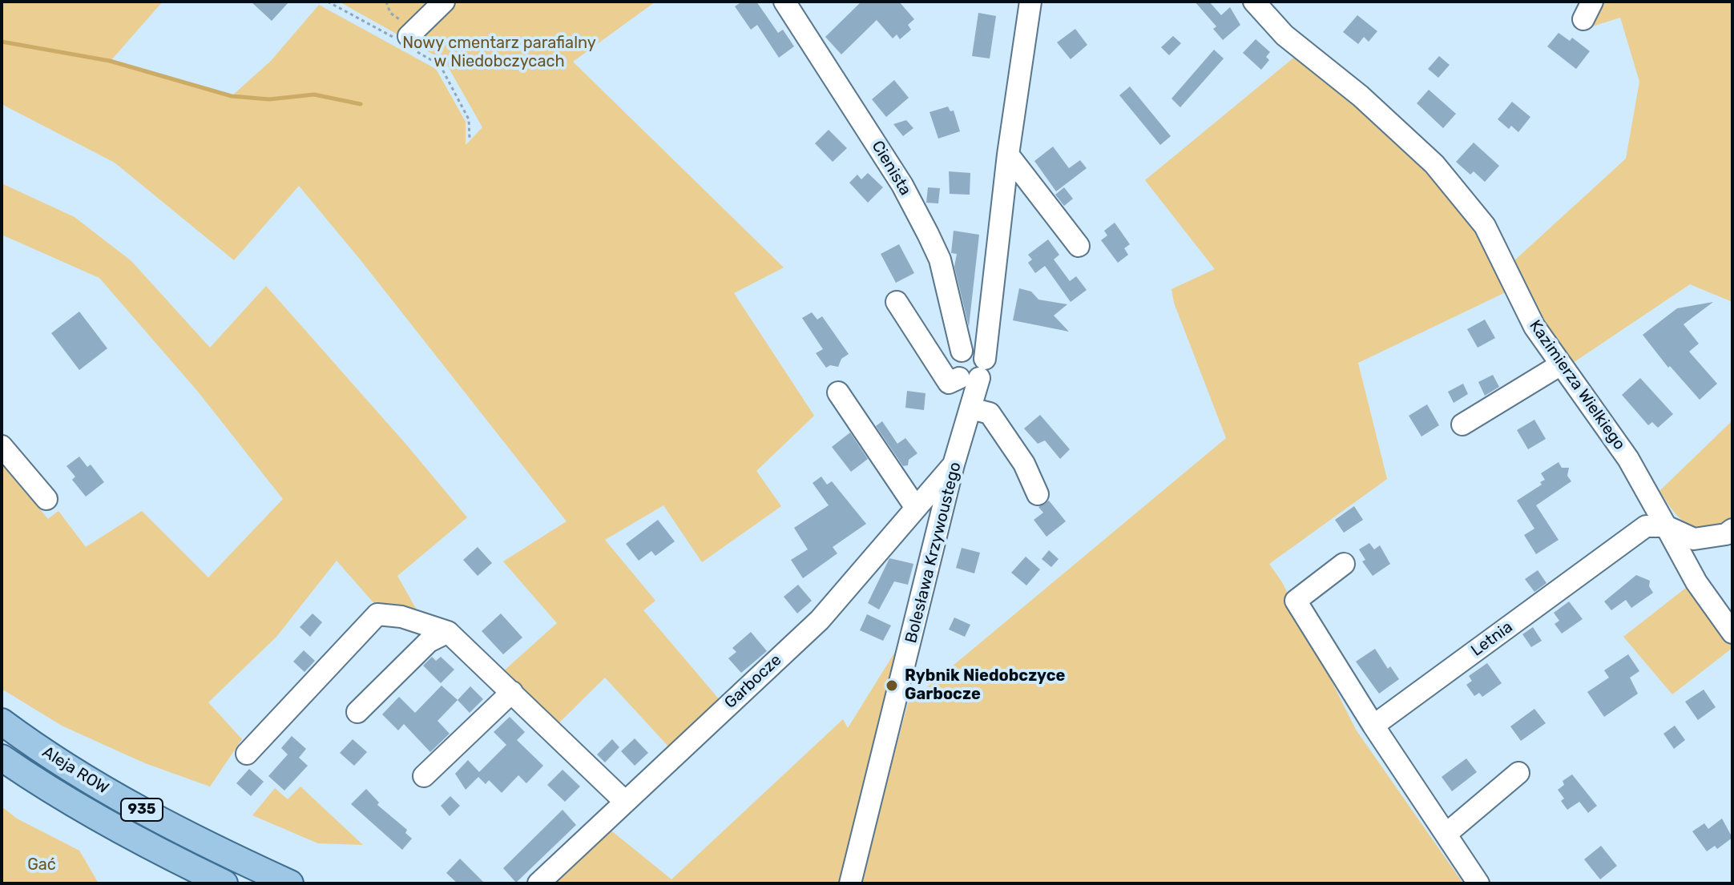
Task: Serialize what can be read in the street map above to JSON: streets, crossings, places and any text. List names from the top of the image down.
{
  "streets": {
    "main road": ["Aleja ROW", "935"],
    "street": [
      "Cienista",
      "Kazimierza Wielkiego",
      "Bolesława Krzywoustego",
      "Letnia",
      "Garbocze"
    ]
  },
  "crossings": [
    ["Cienista", "Bolesława Krzywoustego"],
    ["Kazimierza Wielkiego", "Letnia"],
    ["Bolesława Krzywoustego", "Garbocze"]
  ],
  "parks": ["Nowy cmentarz parafialny w Niedobczycach", "Gać"],
  "places": ["Rybnik Niedobczyce Garbocze"]
}
